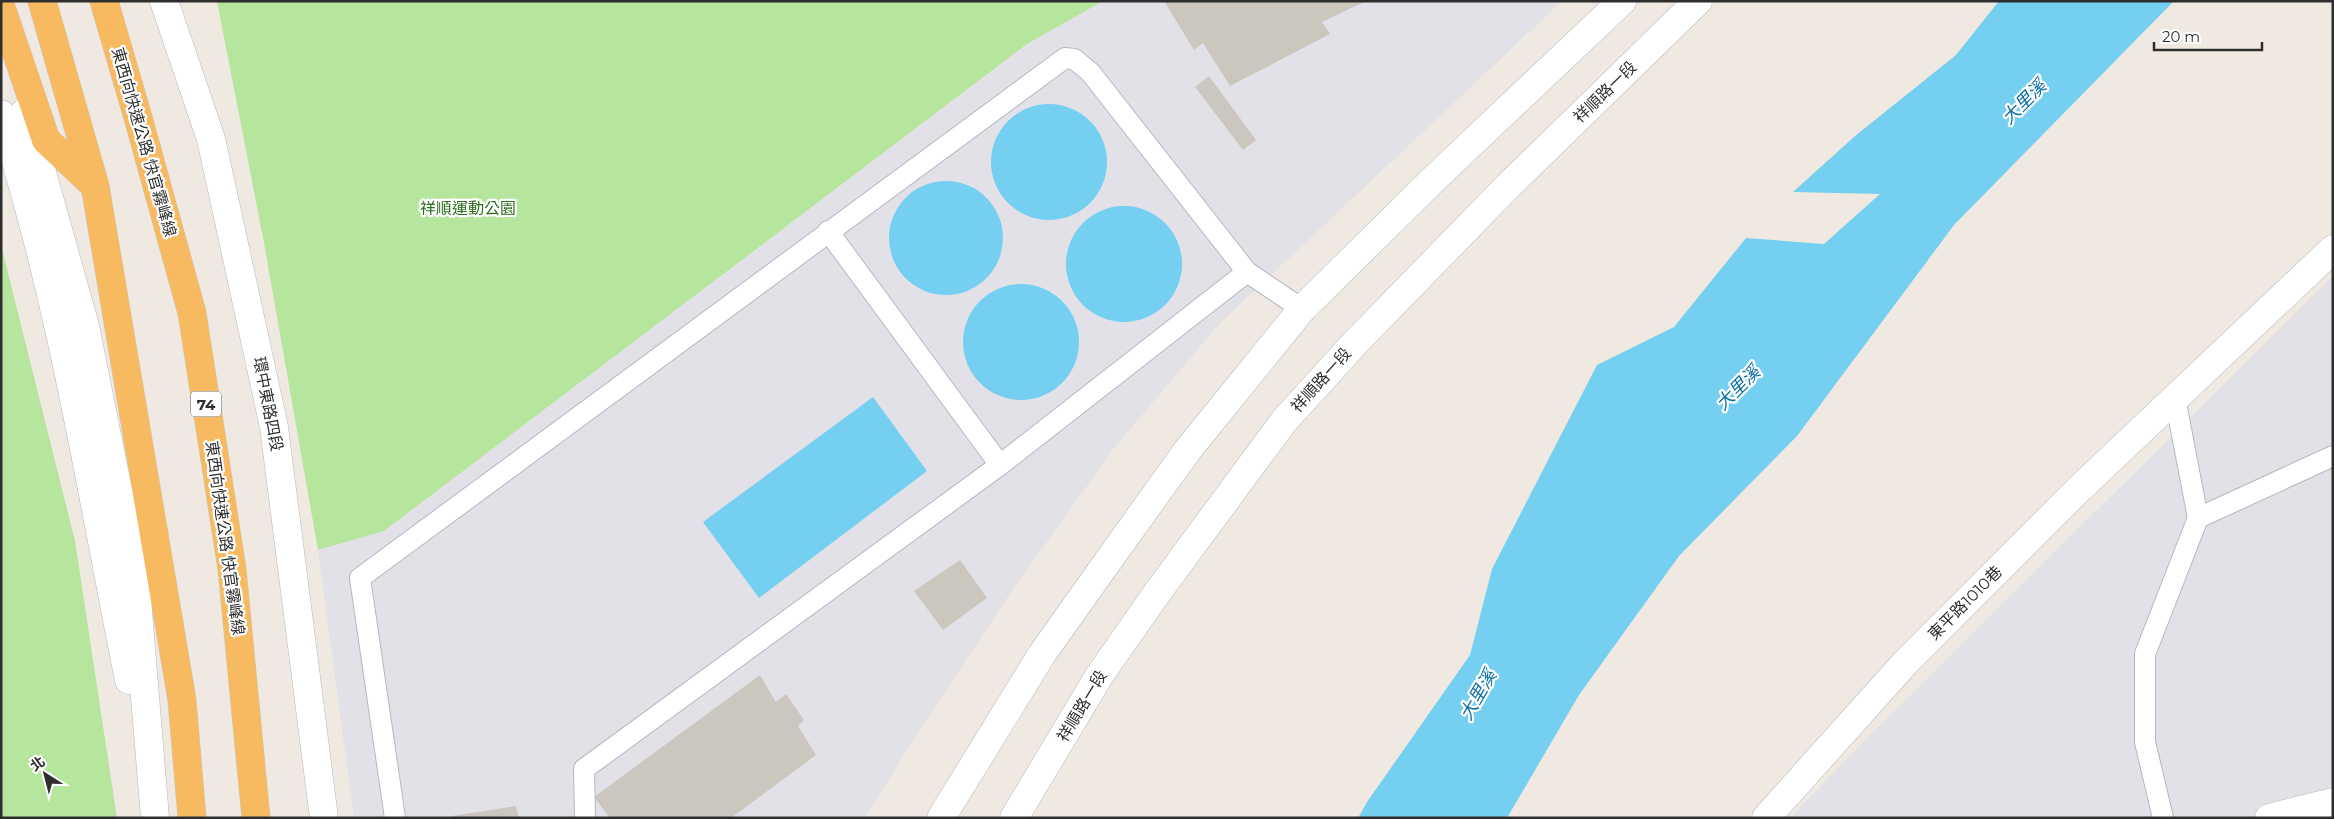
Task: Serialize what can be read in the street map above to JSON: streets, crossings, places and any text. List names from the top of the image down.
{
  "streets": {
    "highway": ["東西向快速公路 快官霧峰線", "74"],
    "street": ["祥順路一段", "環中東路四段", "東平路1010巷"]
  },
  "water": ["大里溪"],
  "parks": ["祥順運動公園"],
  "scale_bar": "20 m",
  "north": "top left"
}
